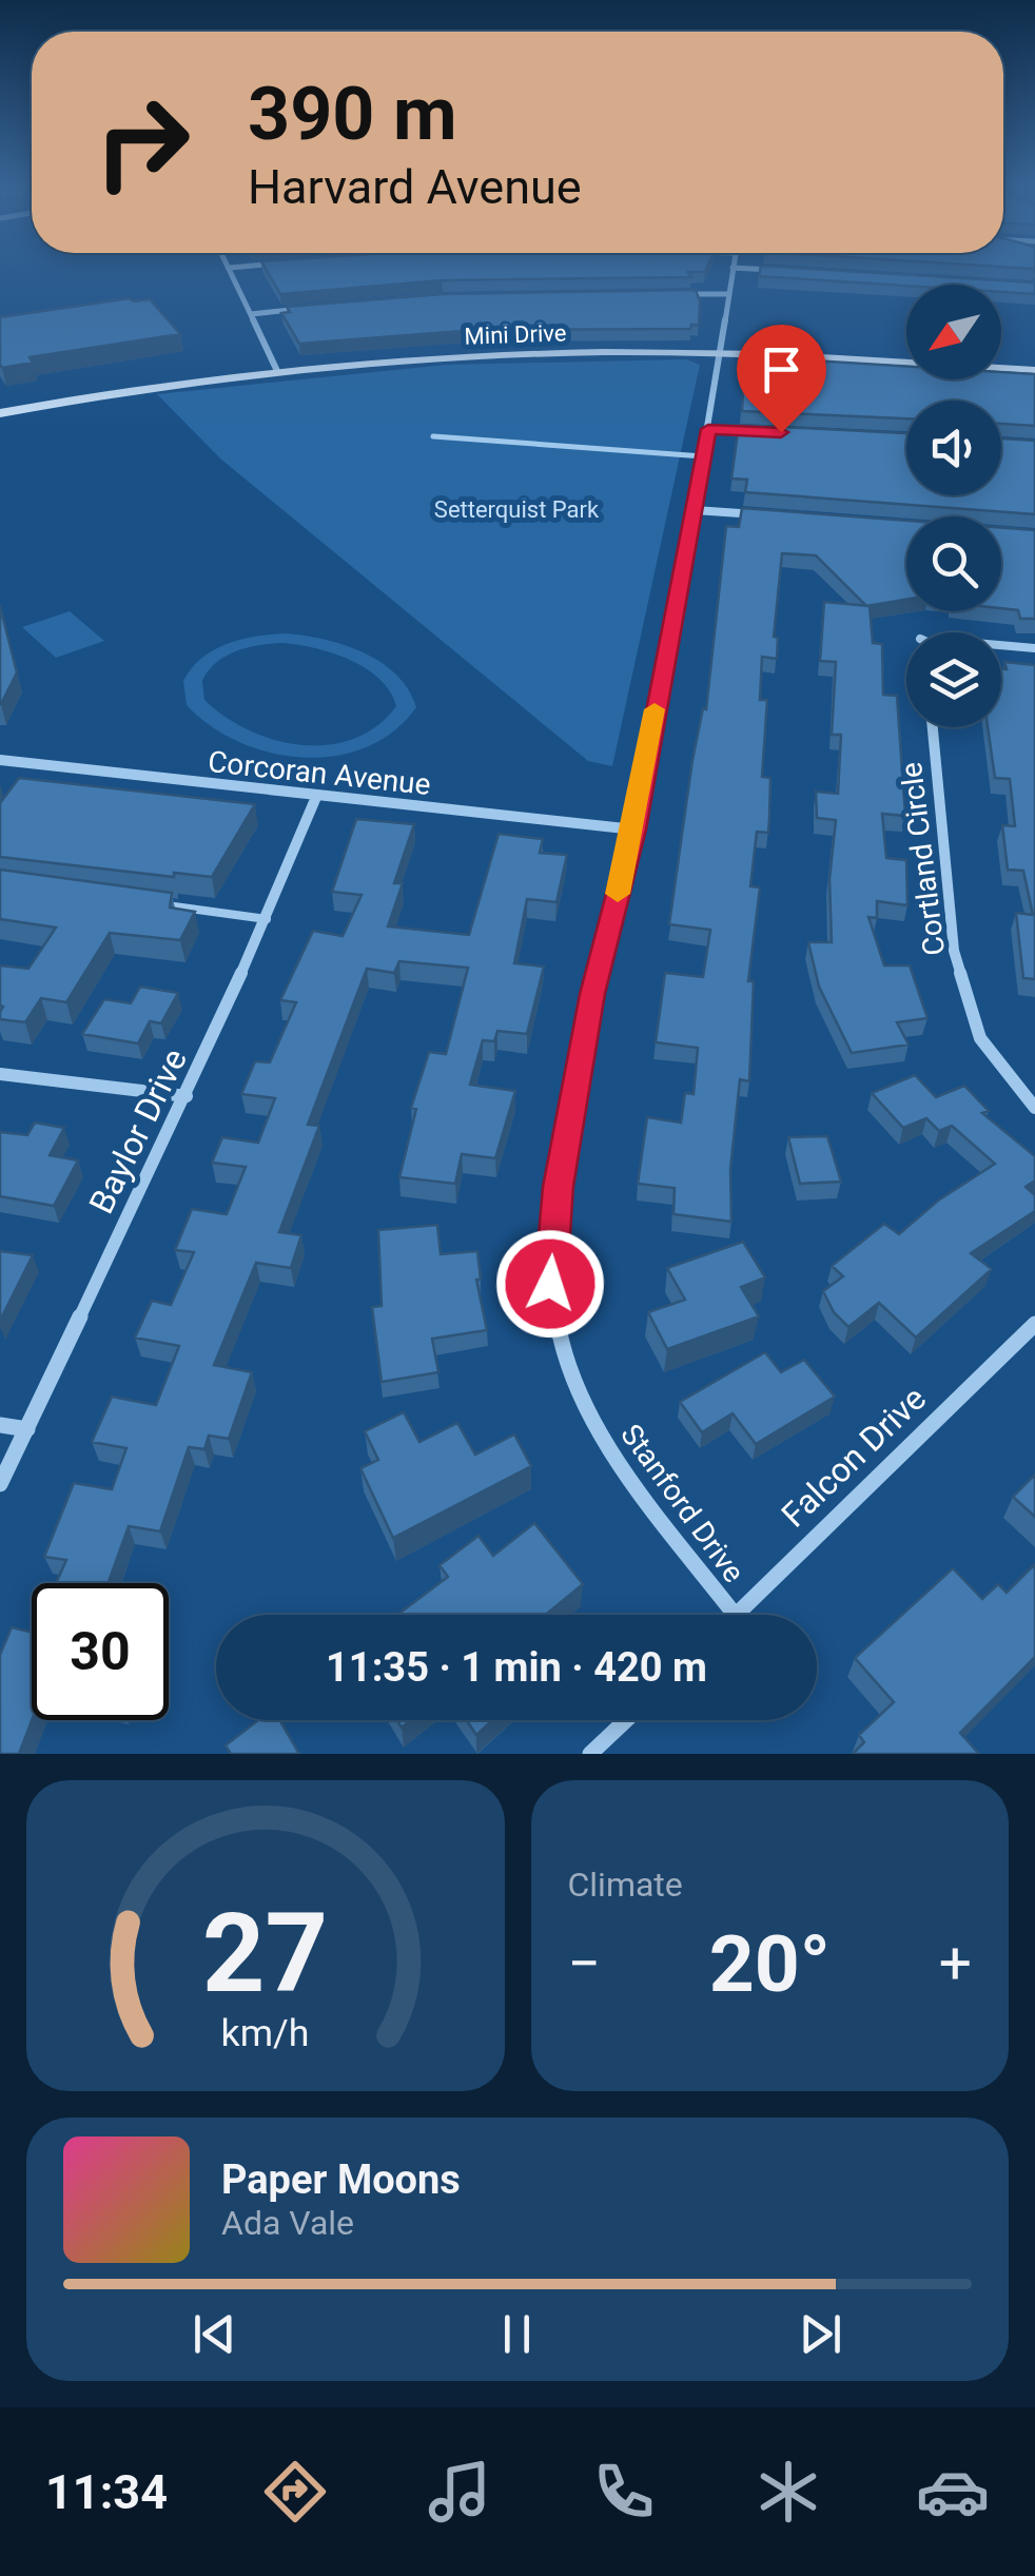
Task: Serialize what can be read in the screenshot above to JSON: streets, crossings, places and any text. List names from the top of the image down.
{
  "streets": {
    "street": [
      "Mini Drive",
      "Corcoran Avenue",
      "Cortland Circle",
      "Baylor Drive",
      "Falcon Drive",
      "Stanford Drive"
    ]
  },
  "crossings": [
    ["Mini Drive", "Stanford Drive"],
    ["Corcoran Avenue", "Baylor Drive"],
    ["Corcoran Avenue", "Stanford Drive"]
  ],
  "parks": ["Setterquist Park"],
  "north": "bottom left",
  "page": {
    "turn": ["390 m", "Harvard Avenue"],
    "limit": "30",
    "trip": "11:35 · 1 min · 420 m",
    "tile": "Climate",
    "heat": ["−", "20°", "+"],
    "song": ["Paper Moons", "Ada Vale"],
    "tabs": "11:34",
    "gauge": ["27", "km/h"]
  }
}
